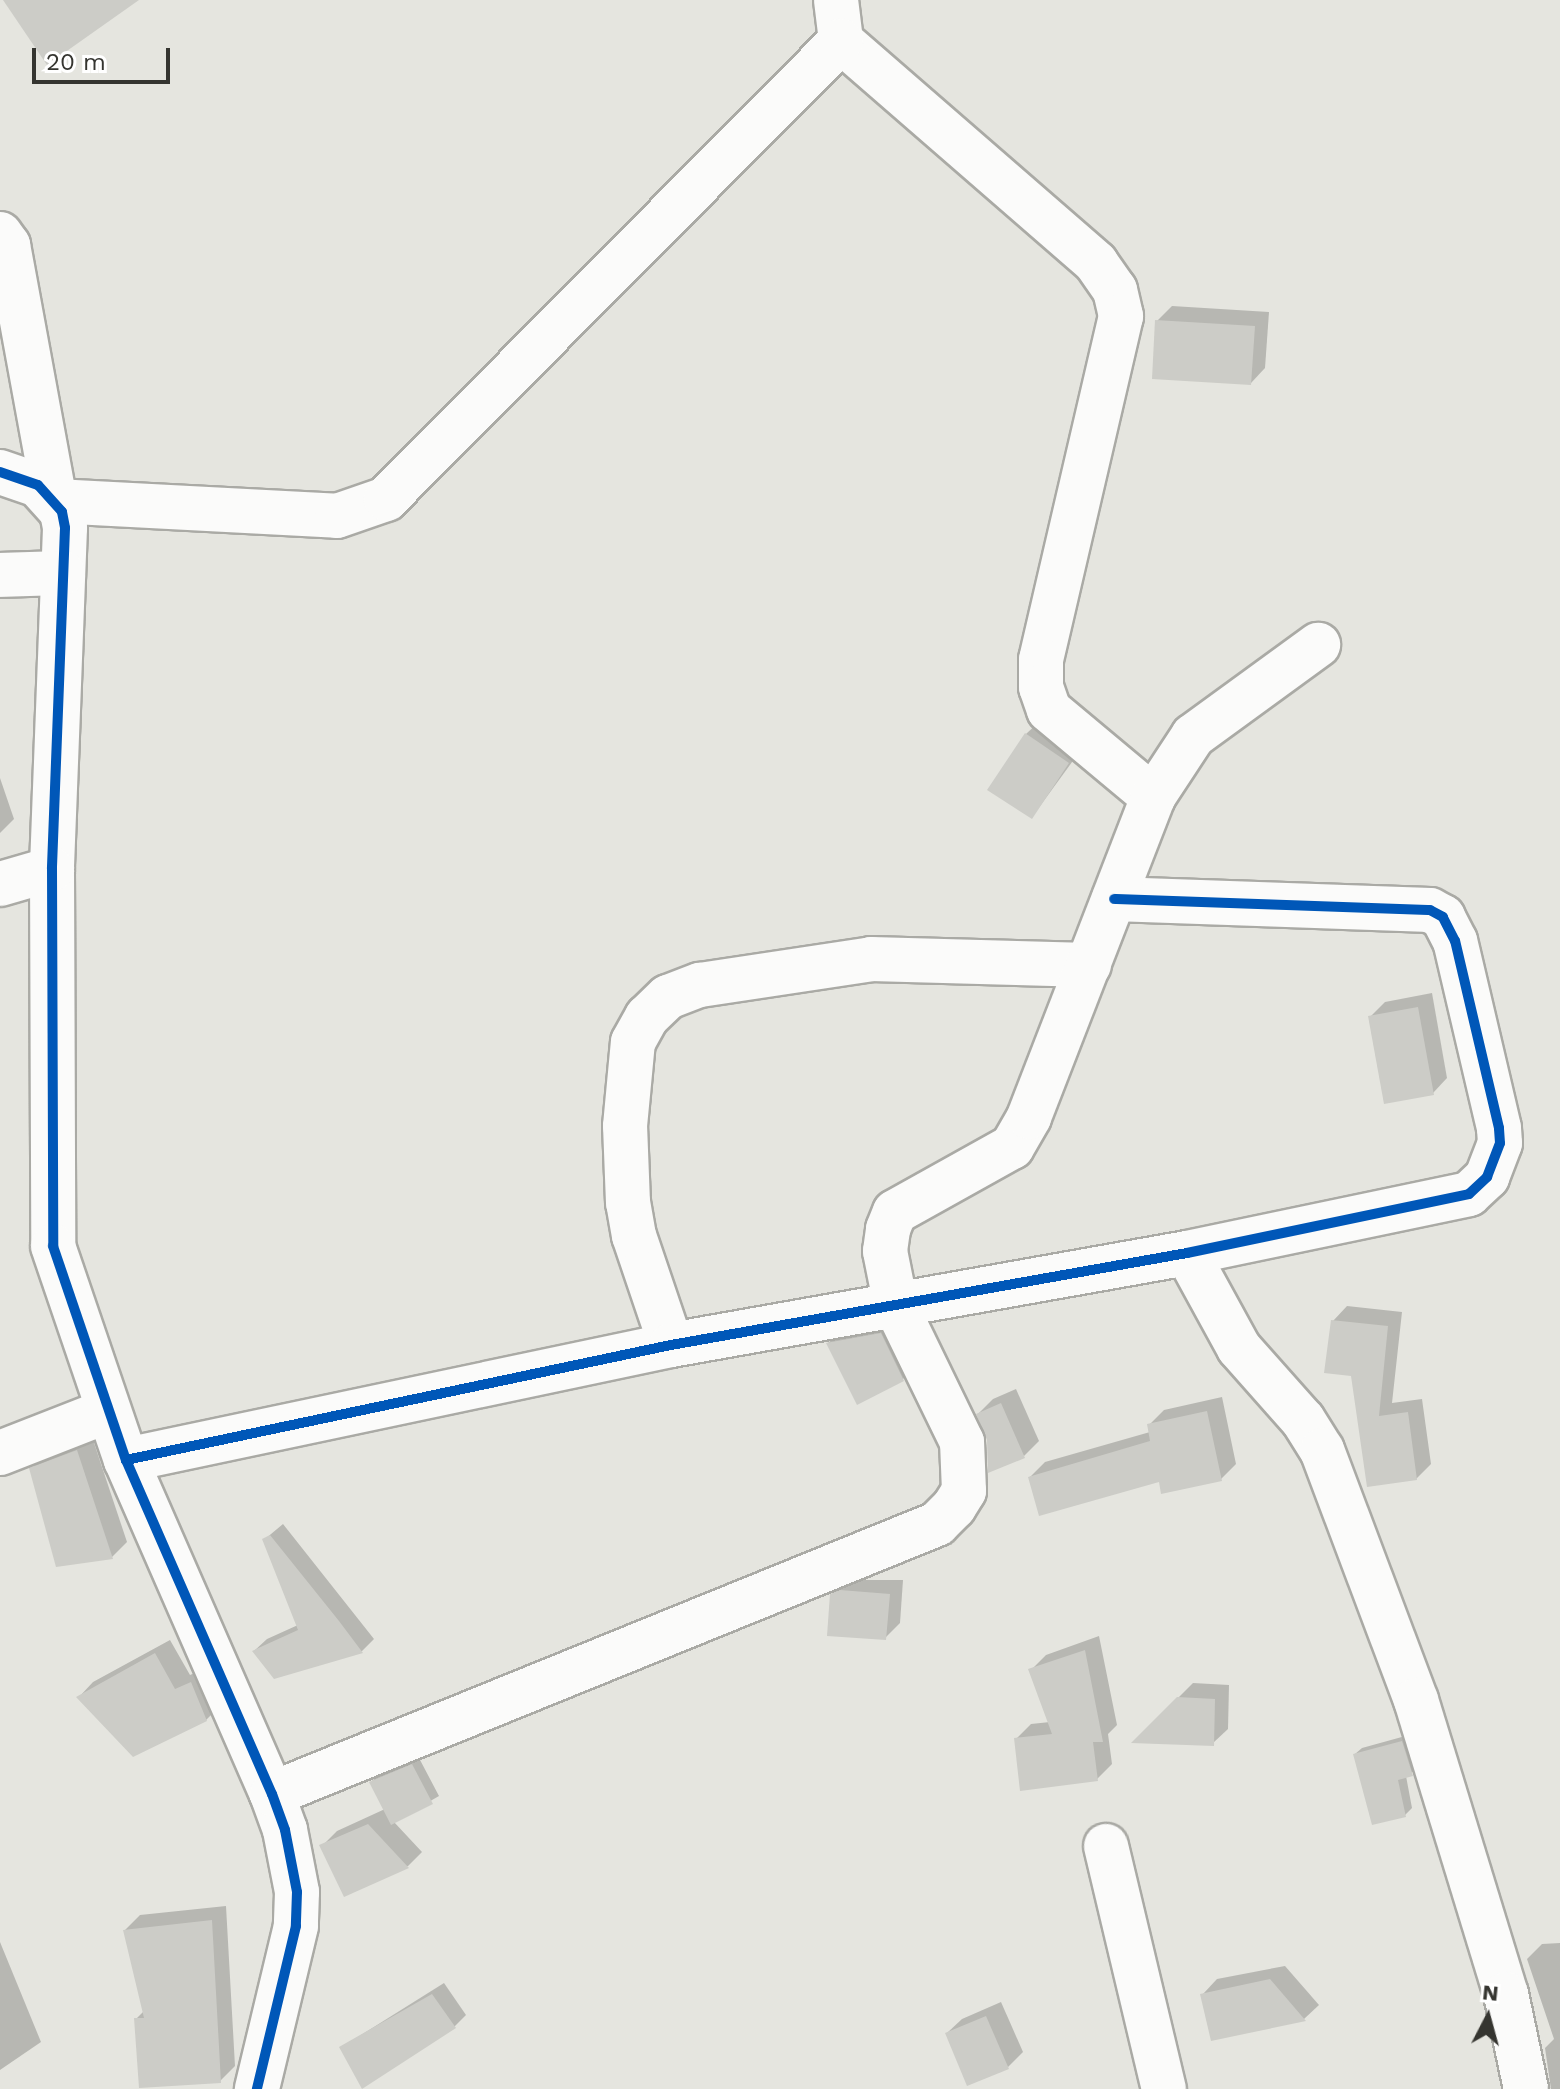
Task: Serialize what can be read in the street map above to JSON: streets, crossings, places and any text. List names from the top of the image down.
{
  "scale_bar": "20 m",
  "north": "top"
}
